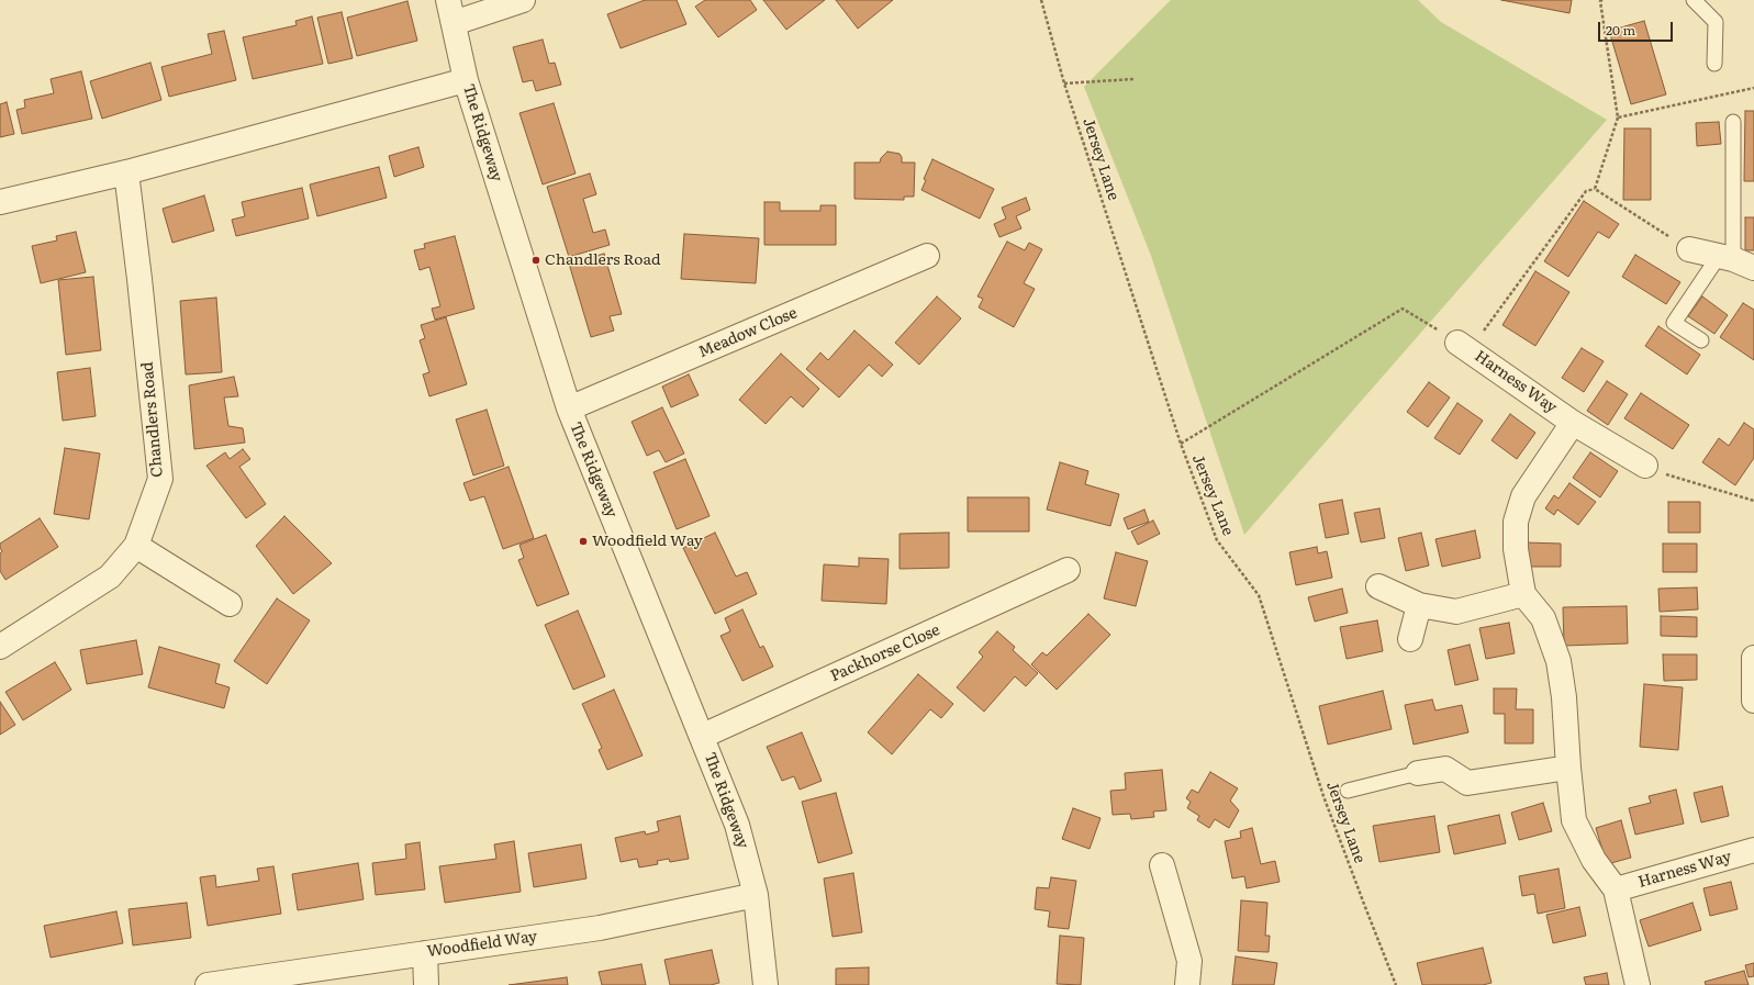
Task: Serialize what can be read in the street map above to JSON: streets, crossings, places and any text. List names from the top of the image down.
{
  "streets": {
    "street": [
      "The Ridgeway",
      "Meadow Close",
      "Harness Way",
      "Chandlers Road",
      "Packhorse Close",
      "Woodfield Way"
    ],
    "path": ["Jersey Lane"]
  },
  "crossings": [
    ["The Ridgeway", "Meadow Close"],
    ["The Ridgeway", "Packhorse Close"],
    ["The Ridgeway", "Woodfield Way"]
  ],
  "places": ["Chandlers Road", "Woodfield Way"],
  "scale_bar": "20 m"
}
